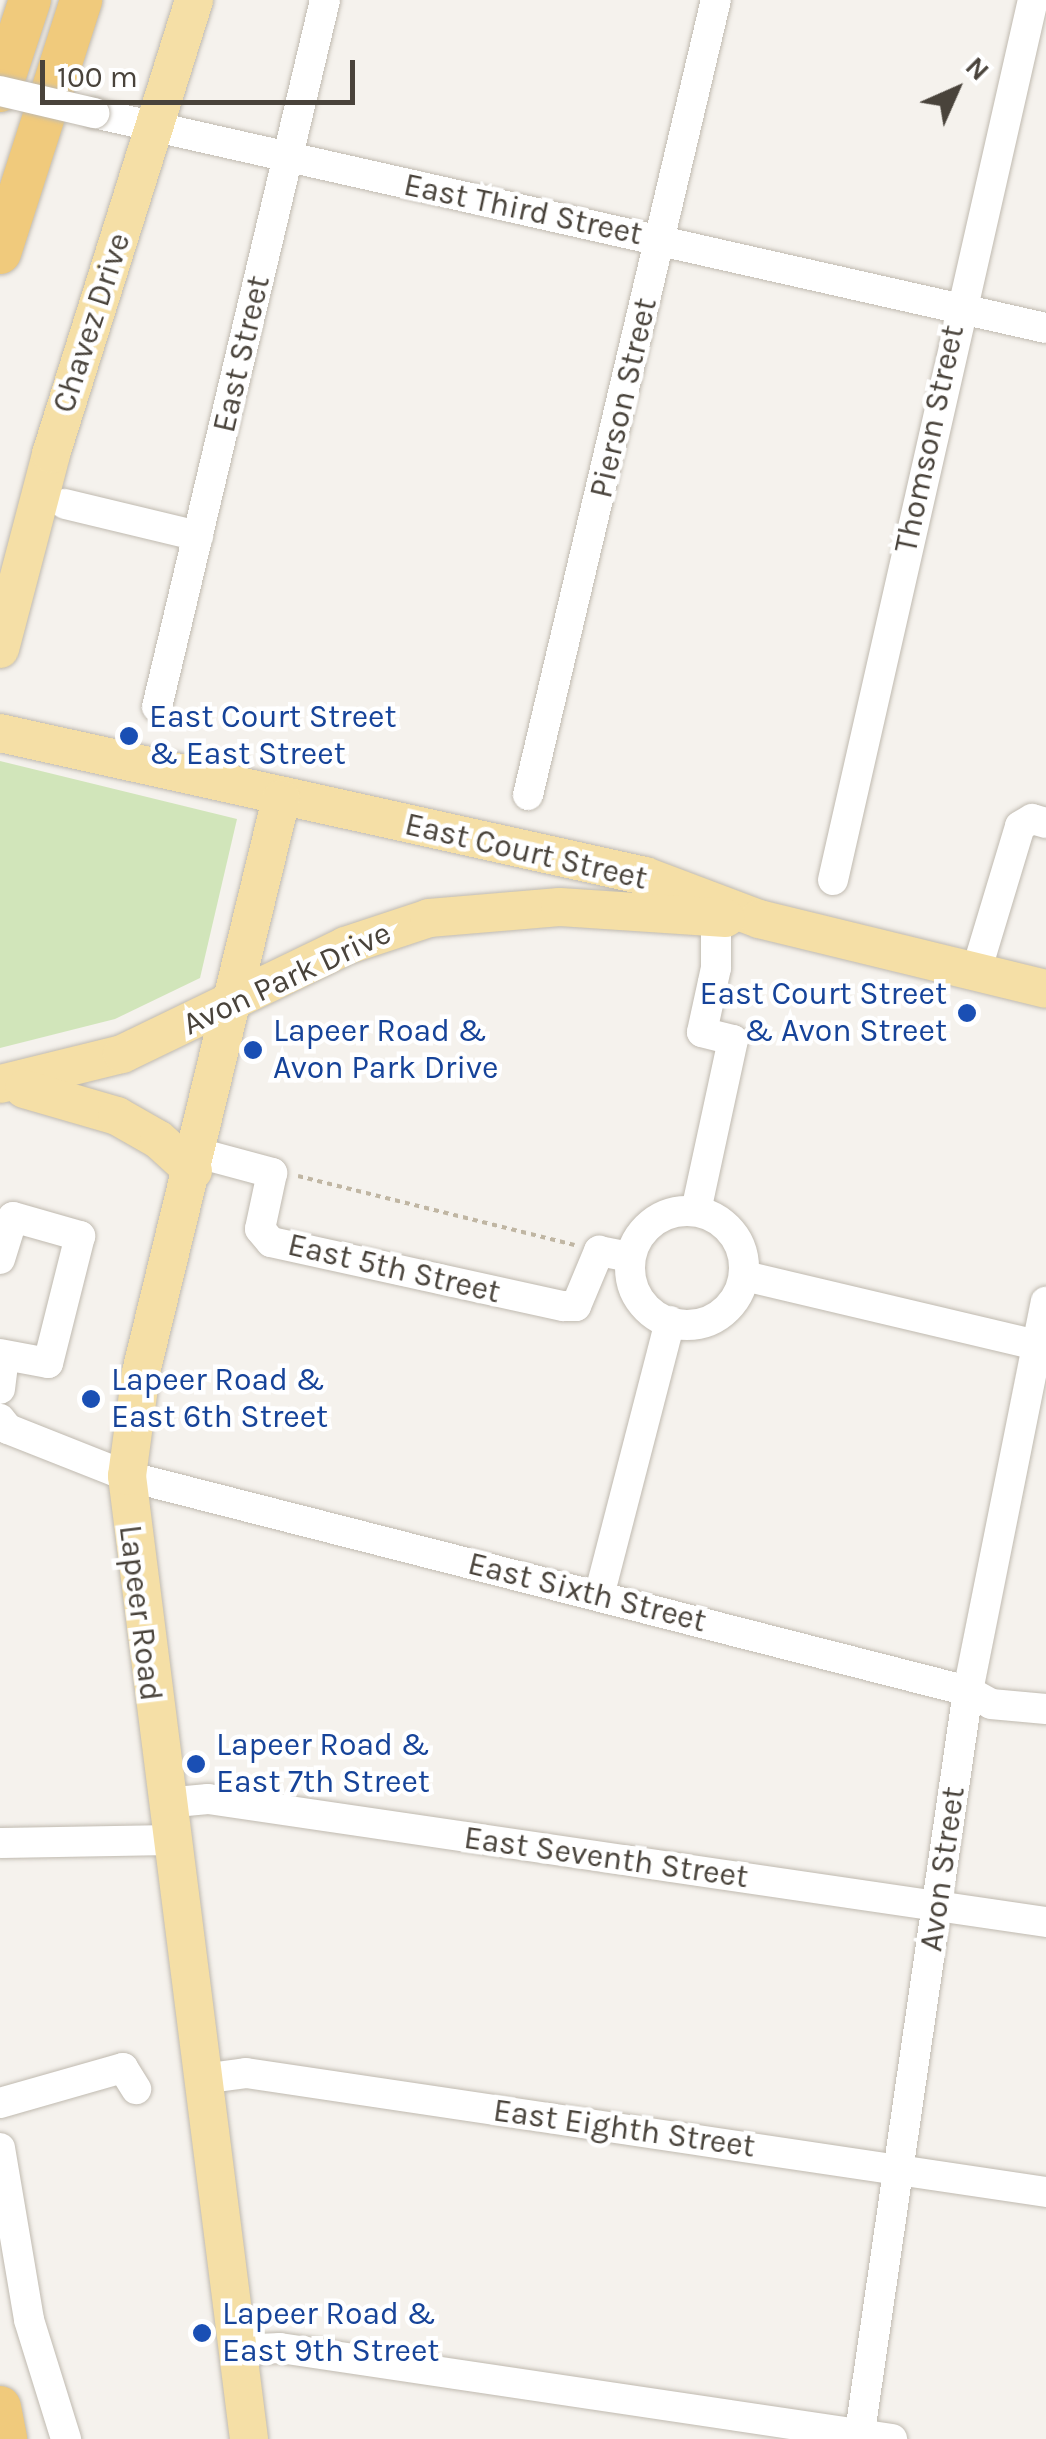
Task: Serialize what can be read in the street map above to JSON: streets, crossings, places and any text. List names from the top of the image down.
{
  "streets": {
    "main road": [
      "Chavez Drive",
      "East Court Street",
      "Avon Park Drive",
      "Lapeer Road"
    ],
    "street": [
      "East Third Street",
      "East Street",
      "Pierson Street",
      "Thomson Street",
      "East 5th Street",
      "East Sixth Street",
      "East Seventh Street",
      "Avon Street",
      "East Eighth Street"
    ]
  },
  "crossings": [
    ["East Third Street", "Chavez Drive"],
    ["East Third Street", "East Street"],
    ["East Third Street", "Pierson Street"],
    ["East Third Street", "Thomson Street"],
    ["East Court Street", "Avon Park Drive"],
    ["East Court Street", "Lapeer Road"],
    ["Avon Park Drive", "Lapeer Road"],
    ["East Sixth Street", "Lapeer Road"],
    ["East Sixth Street", "Avon Street"],
    ["Lapeer Road", "East Seventh Street"],
    ["Lapeer Road", "East Eighth Street"],
    ["East Seventh Street", "Avon Street"],
    ["Avon Street", "East Eighth Street"]
  ],
  "places": [
    "East Court Street & East Street",
    "East Court Street & Avon Street",
    "Lapeer Road & Avon Park Drive",
    "Lapeer Road & East 6th Street",
    "Lapeer Road & East 7th Street",
    "Lapeer Road & East 9th Street"
  ],
  "scale_bar": "100 m",
  "north": "top right"
}
